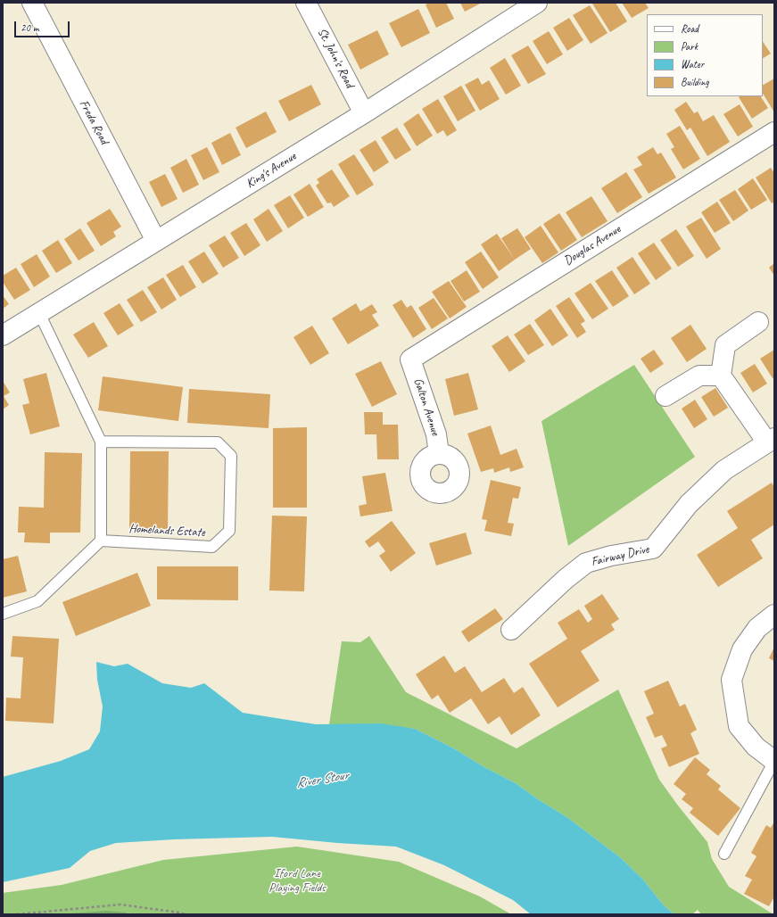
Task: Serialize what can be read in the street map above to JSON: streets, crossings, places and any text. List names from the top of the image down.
{
  "streets": {
    "street": [
      "St. John's Road",
      "Freda Road",
      "King's Avenue",
      "Douglas Avenue",
      "Galton Avenue",
      "Fairway Drive"
    ],
    "lane": ["Homelands Estate"]
  },
  "crossings": [
    ["St. John's Road", "King's Avenue"],
    ["Freda Road", "King's Avenue"],
    ["Douglas Avenue", "Galton Avenue"]
  ],
  "water": ["River Stour"],
  "parks": ["Iford Lane Playing Fields"],
  "legend": [
    "Road",
    "Park",
    "Water",
    "Building"
  ],
  "scale_bar": "20 m"
}
